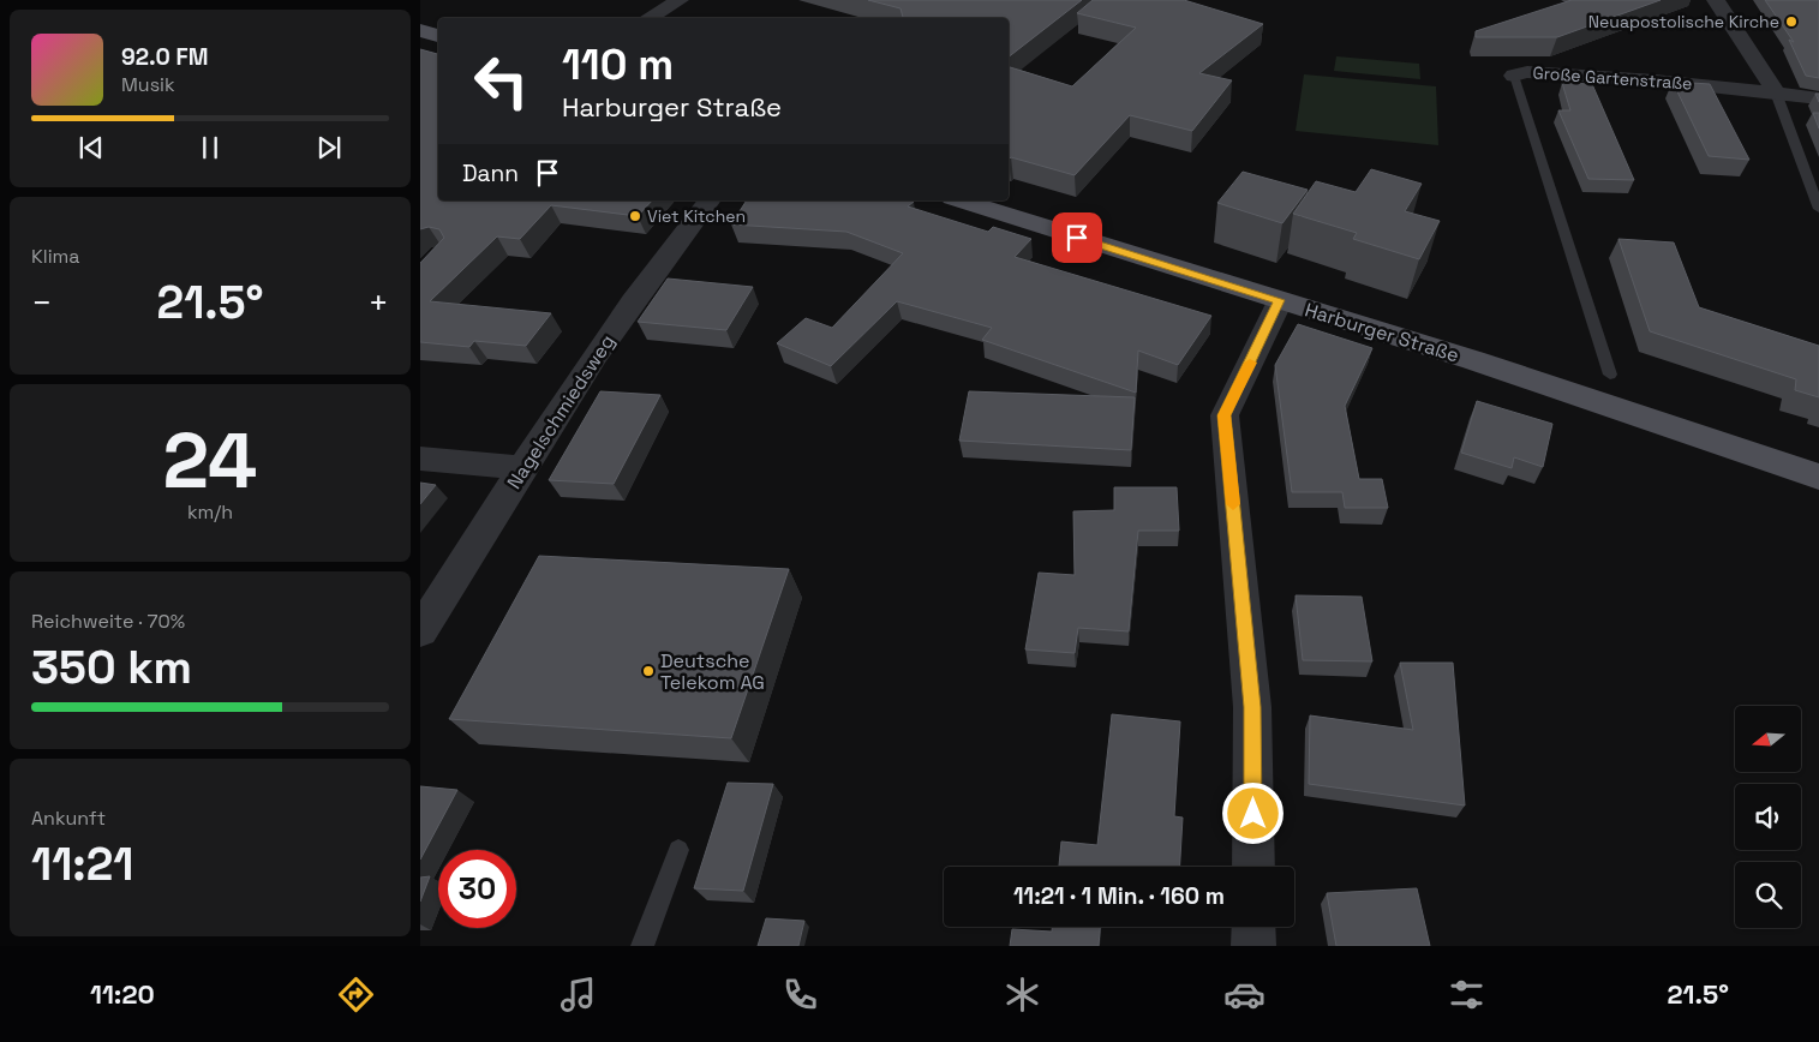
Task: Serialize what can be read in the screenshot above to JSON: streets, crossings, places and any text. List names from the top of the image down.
{
  "streets": {
    "main road": ["Harburger Straße"],
    "street": ["Große Gartenstraße", "Nagelschmiedsweg"]
  },
  "places": ["Neuapostolische Kirche", "Viet Kitchen", "Deutsche Telekom AG"],
  "north": "left",
  "page": {
    "turn": ["110 m", "Harburger Straße"],
    "song": ["92.0 FM", "Musik"],
    "then": "Dann",
    "tile": [
      "Klima",
      ["24", "km/h"],
      ["Reichweite · 70%", "350 km"],
      ["Ankunft", "11:21"]
    ],
    "heat": ["−", "21.5°", "+"],
    "limit": "30",
    "trip": "11:21 · 1 Min. · 160 m",
    "tabs": ["11:20", "21.5°"]
  }
}
